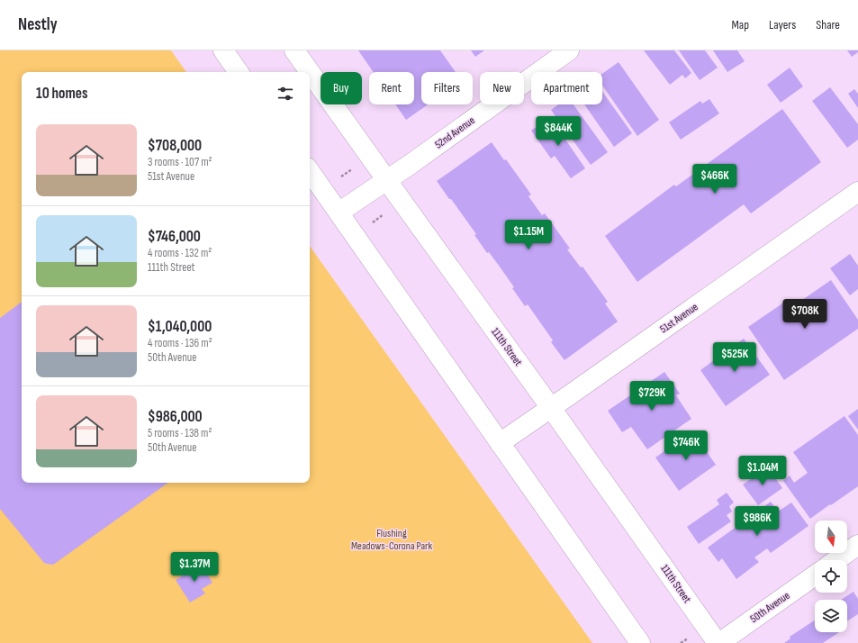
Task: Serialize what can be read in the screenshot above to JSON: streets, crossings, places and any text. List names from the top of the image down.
{
  "streets": {
    "street": [
      "52nd Avenue",
      "51st Avenue",
      "111th Street",
      "50th Avenue"
    ]
  },
  "crossings": [
    ["52nd Avenue", "111th Street"],
    ["51st Avenue", "111th Street"],
    ["111th Street", "50th Avenue"]
  ],
  "parks": ["Flushing Meadows-Corona Park"],
  "north": "bottom",
  "page": {
    "header": "Nestly",
    "nav": ["Map", "Layers", "Share"],
    "chip": [
      "Buy",
      "Rent",
      "Filters",
      "New",
      "Apartment"
    ],
    "heading": "10 homes",
    "list": [
      {
        "name": "$708,000",
        "note": "3 rooms · 107 m² · 51st Avenue"
      },
      {
        "name": "$746,000",
        "note": "4 rooms · 132 m² · 111th Street"
      },
      {
        "name": "$1,040,000",
        "note": "4 rooms · 136 m² · 50th Avenue"
      },
      {
        "name": "$986,000",
        "note": "5 rooms · 138 m² · 50th Avenue"
      }
    ],
    "price": [
      "$844K",
      "$466K",
      "$1.15M",
      "$708K",
      "$525K",
      "$729K",
      "$746K",
      "$1.04M",
      "$986K",
      "$1.37M"
    ]
  }
}
